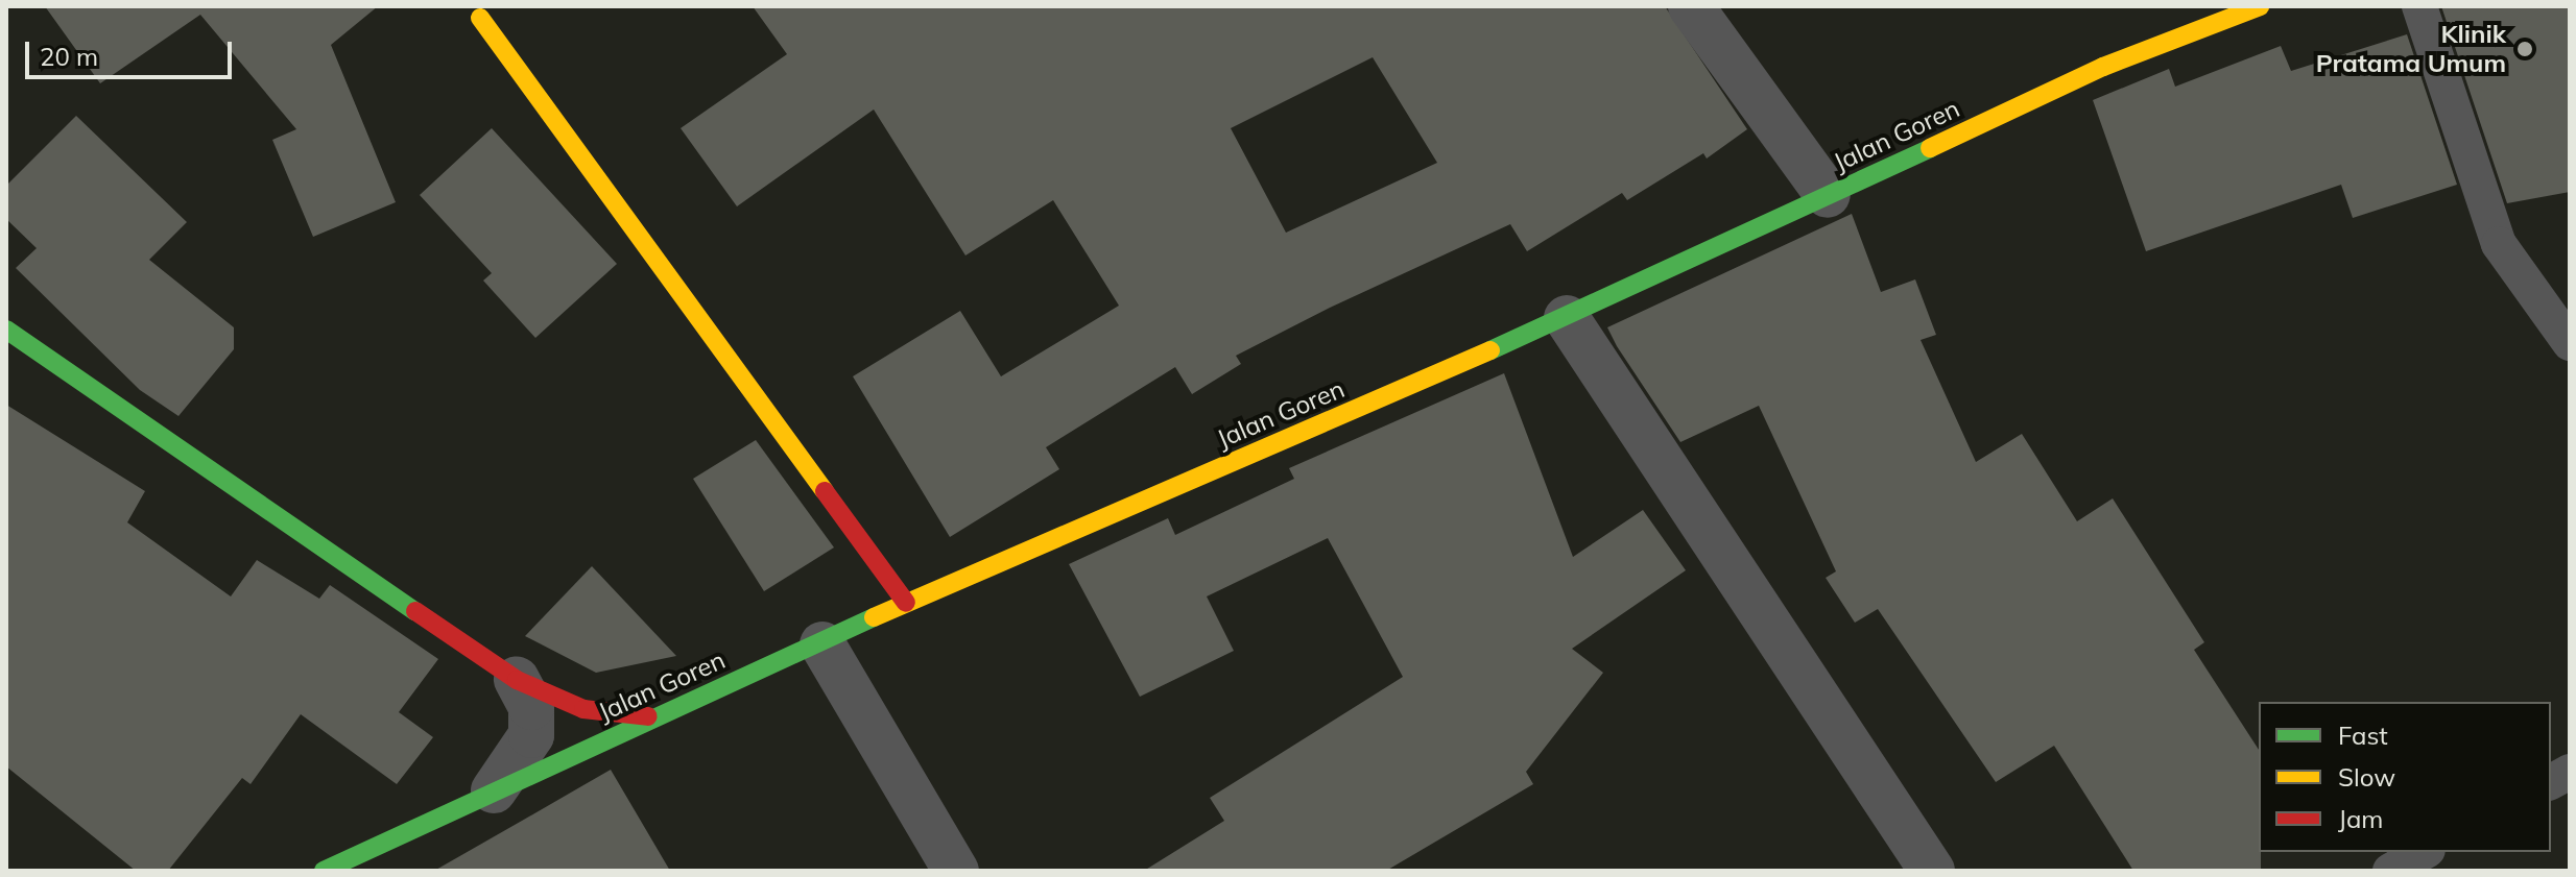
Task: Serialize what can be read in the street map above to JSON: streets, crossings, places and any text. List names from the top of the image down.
{
  "streets": {
    "street": ["Jalan Goren"]
  },
  "places": ["Klinik Pratama Umum"],
  "legend": ["Fast", "Slow", "Jam"],
  "scale_bar": "20 m"
}
